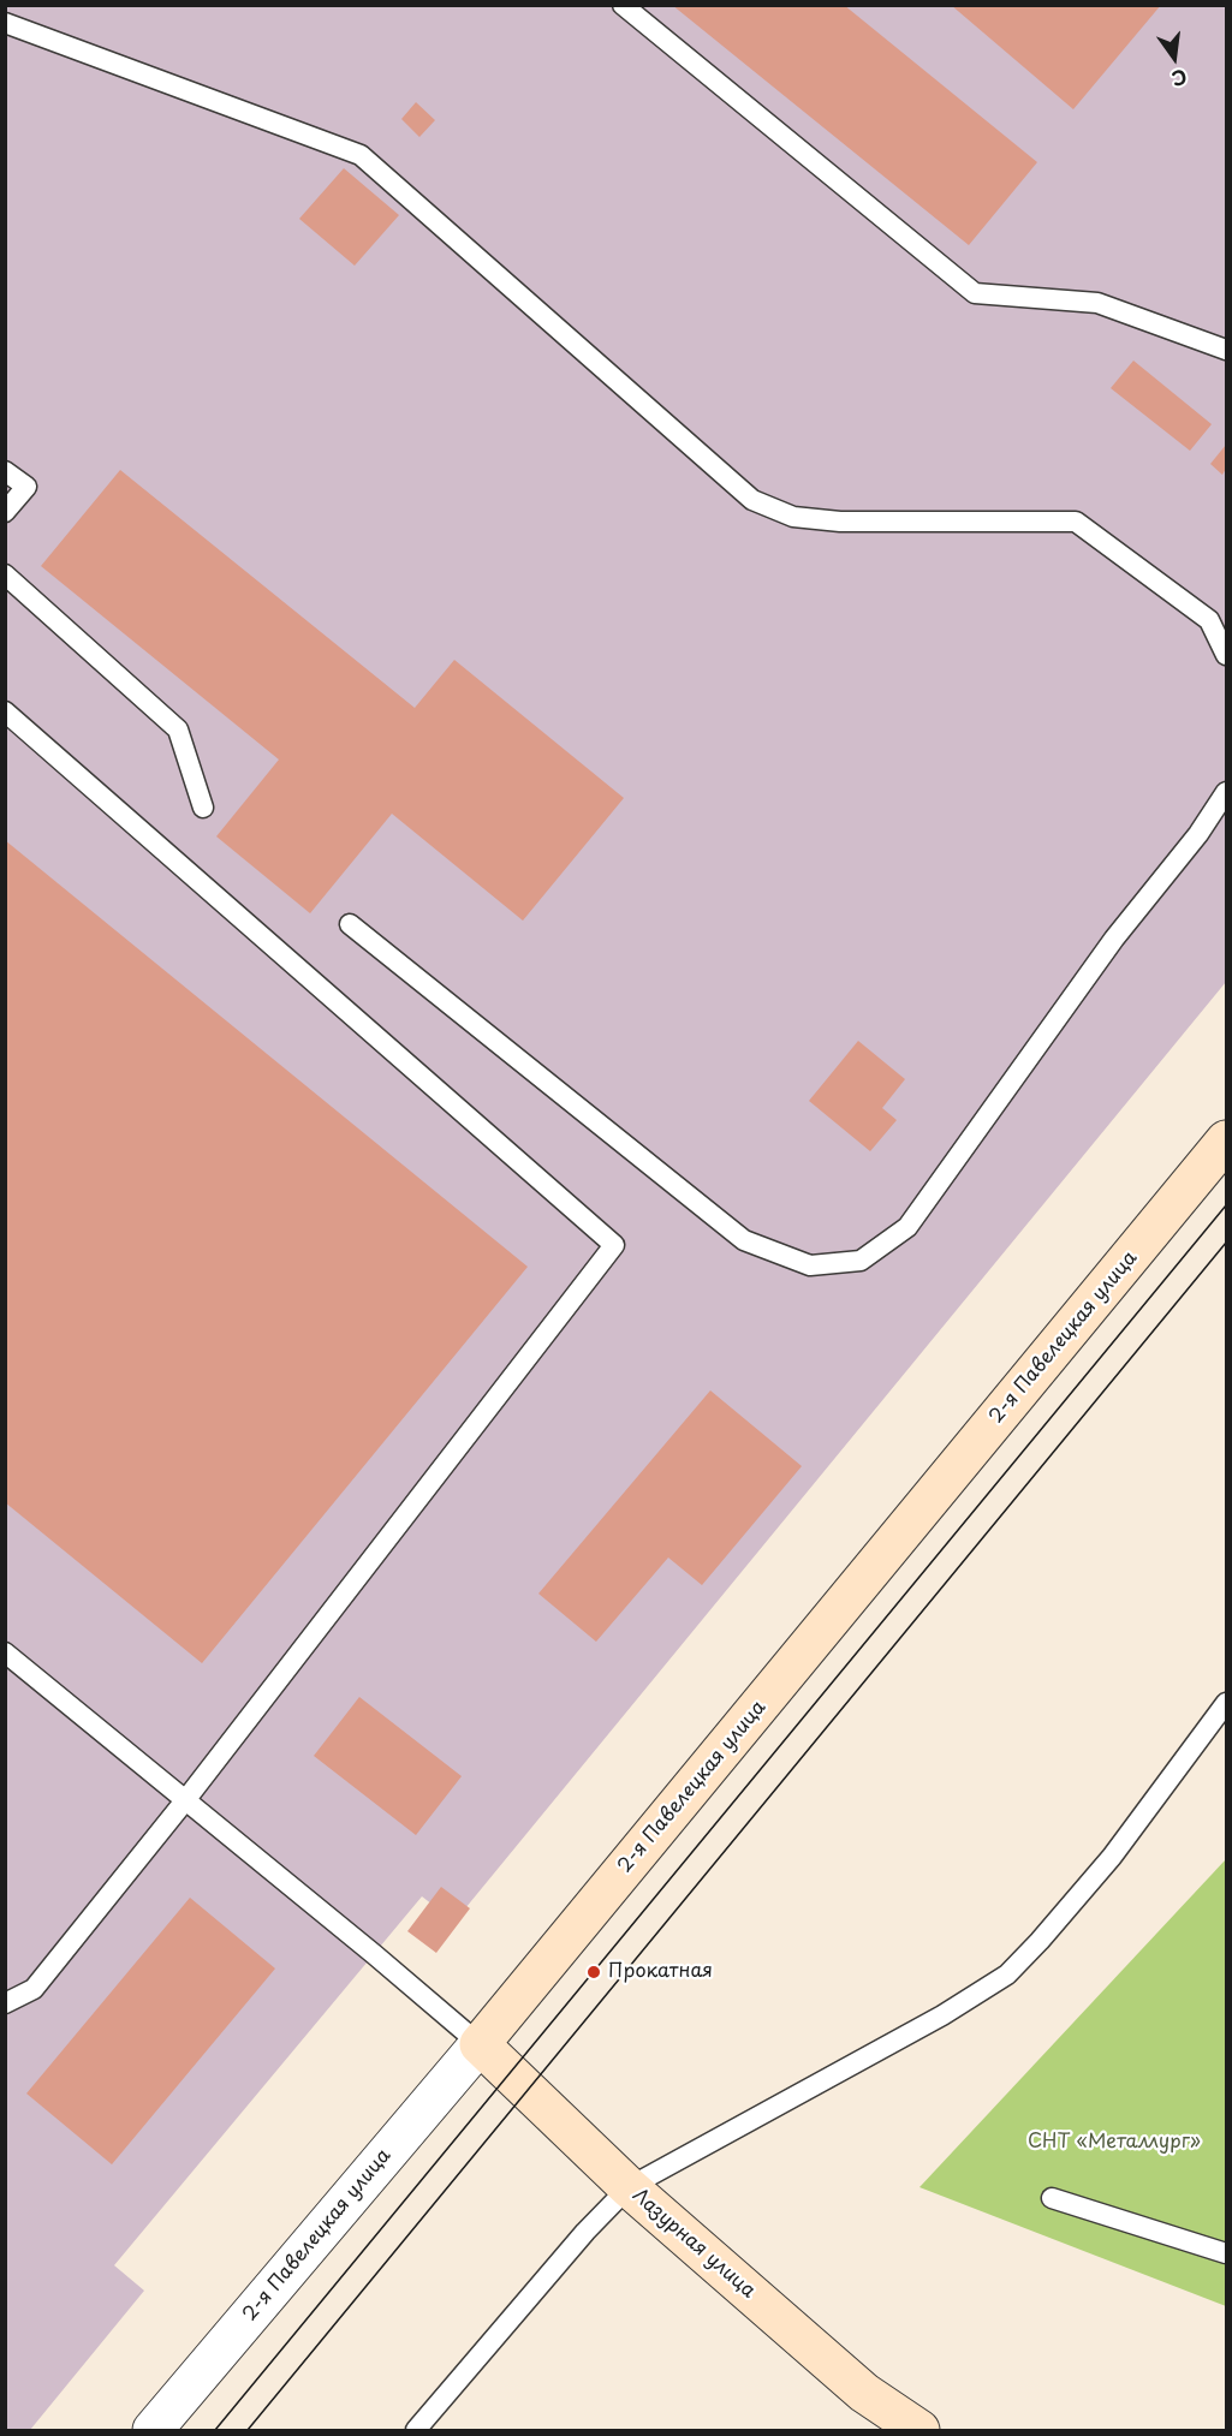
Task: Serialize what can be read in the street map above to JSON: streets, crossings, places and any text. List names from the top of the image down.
{
  "streets": {
    "main road": ["2-я Павелецкая улица", "Лазурная улица"]
  },
  "crossings": [
    ["2-я Павелецкая улица", "Лазурная улица"]
  ],
  "parks": ["СНТ «Металлург»"],
  "places": ["Прокатная"],
  "north": "bottom"
}
